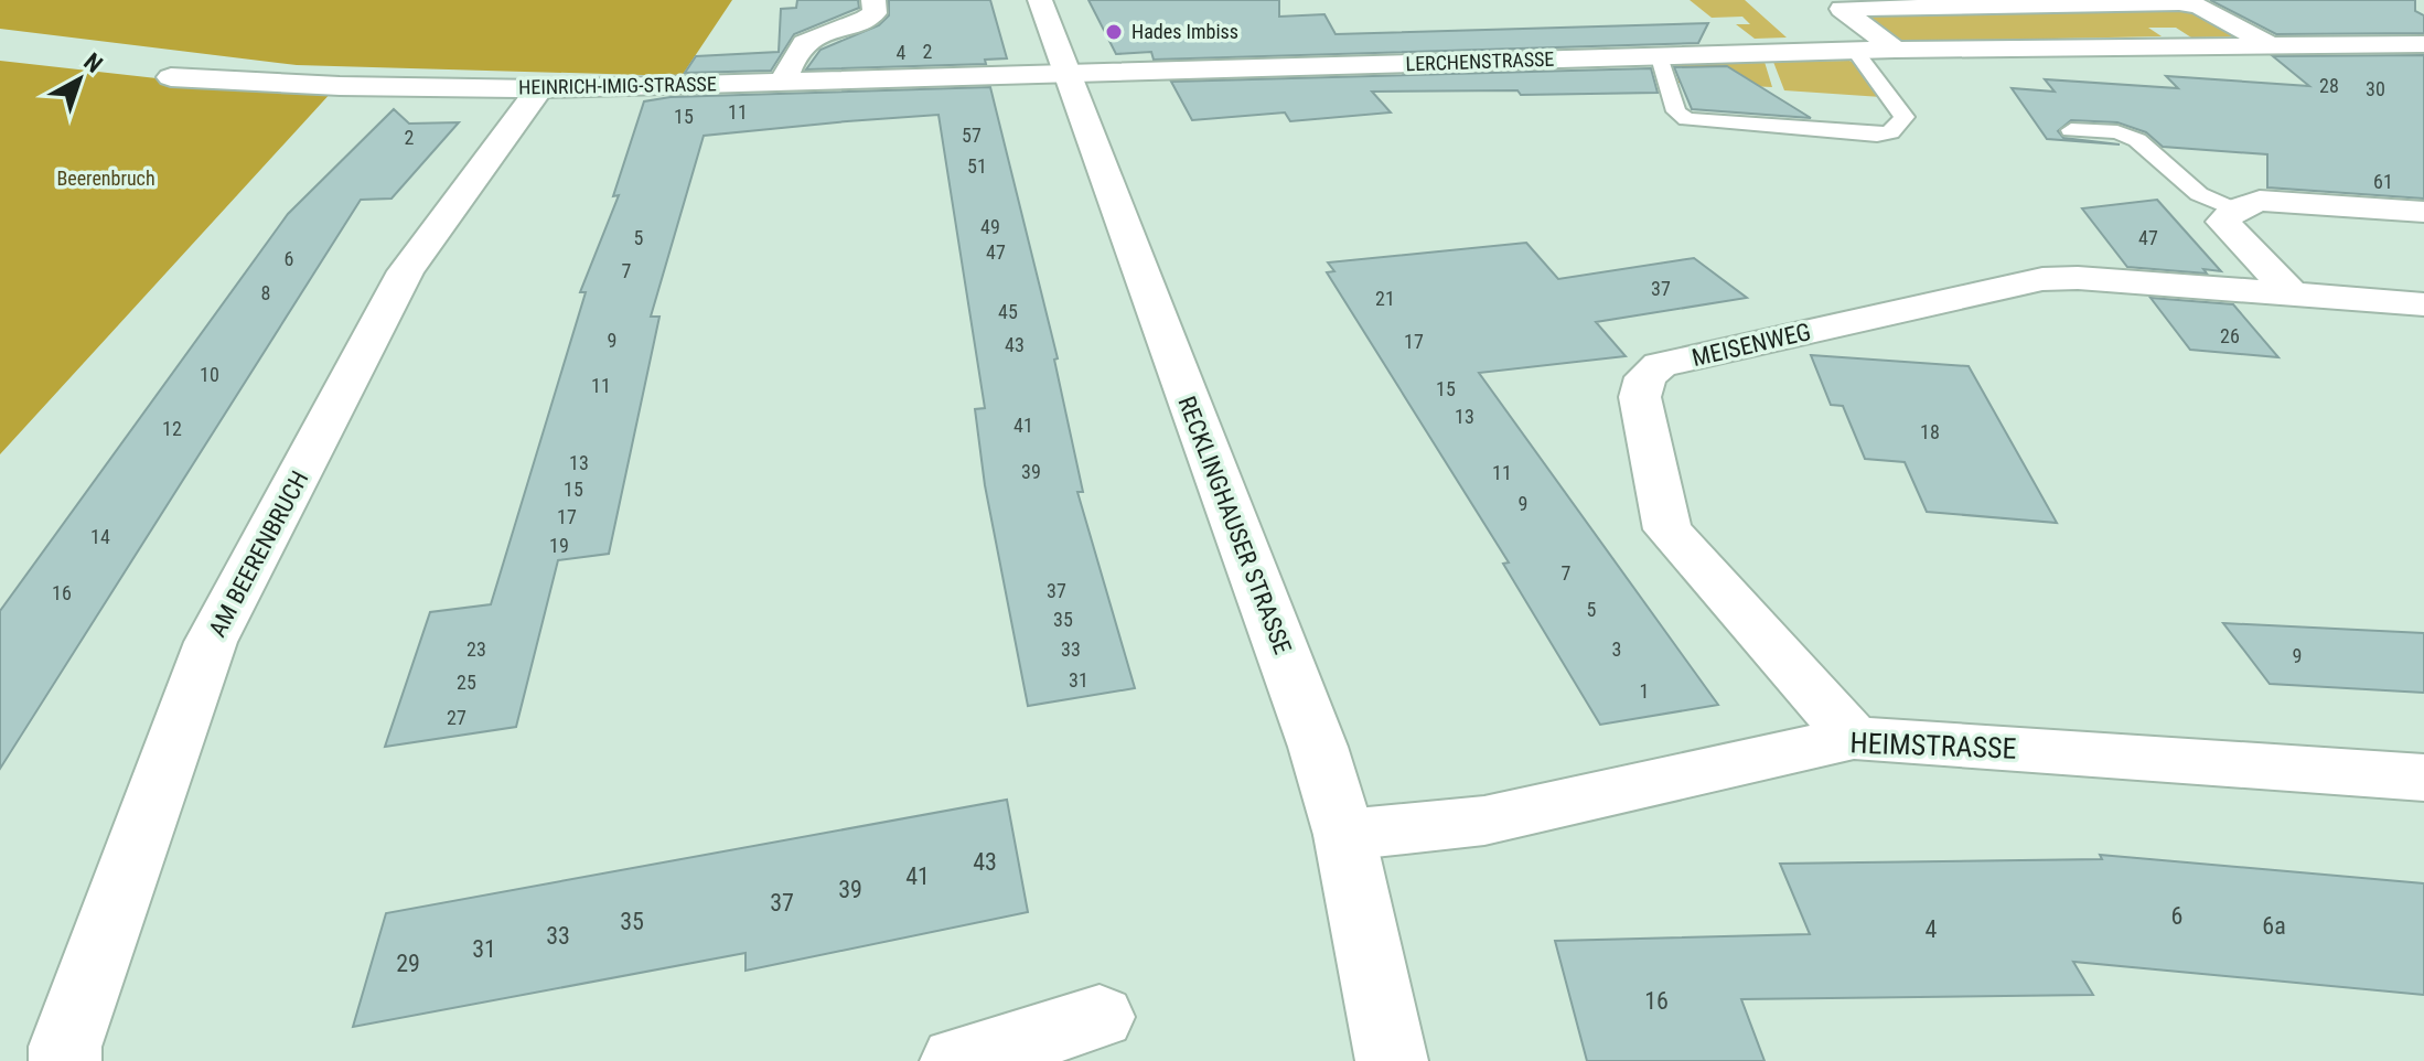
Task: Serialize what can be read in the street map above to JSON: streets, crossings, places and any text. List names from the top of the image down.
{
  "streets": {
    "street": [
      "LERCHENSTRASSE",
      "HEINRICH-IMIG-STRASSE",
      "MEISENWEG",
      "RECKLINGHAUSER STRASSE",
      "AM BEERENBRUCH",
      "HEIMSTRASSE"
    ]
  },
  "crossings": [
    ["LERCHENSTRASSE", "HEINRICH-IMIG-STRASSE"],
    ["LERCHENSTRASSE", "RECKLINGHAUSER STRASSE"],
    ["HEINRICH-IMIG-STRASSE", "RECKLINGHAUSER STRASSE"],
    ["HEINRICH-IMIG-STRASSE", "AM BEERENBRUCH"],
    ["MEISENWEG", "HEIMSTRASSE"],
    ["RECKLINGHAUSER STRASSE", "HEIMSTRASSE"]
  ],
  "parks": ["Beerenbruch"],
  "places": ["Hades Imbiss"],
  "house_numbers": [
    "2",
    "4",
    "28",
    "30",
    "11",
    "15",
    "57",
    "2",
    "51",
    "61",
    "49",
    "5",
    "47",
    "47",
    "6",
    "7",
    "37",
    "8",
    "21",
    "45",
    "26",
    "9",
    "17",
    "43",
    "10",
    "11",
    "15",
    "13",
    "41",
    "12",
    "18",
    "13",
    "39",
    "11",
    "15",
    "9",
    "17",
    "14",
    "19",
    "7",
    "37",
    "16",
    "5",
    "35",
    "23",
    "33",
    "3",
    "9",
    "31",
    "25",
    "1",
    "27",
    "43",
    "41",
    "39",
    "37",
    "6",
    "35",
    "6a",
    "4",
    "33",
    "31",
    "29",
    "16"
  ],
  "north": "top right"
}
